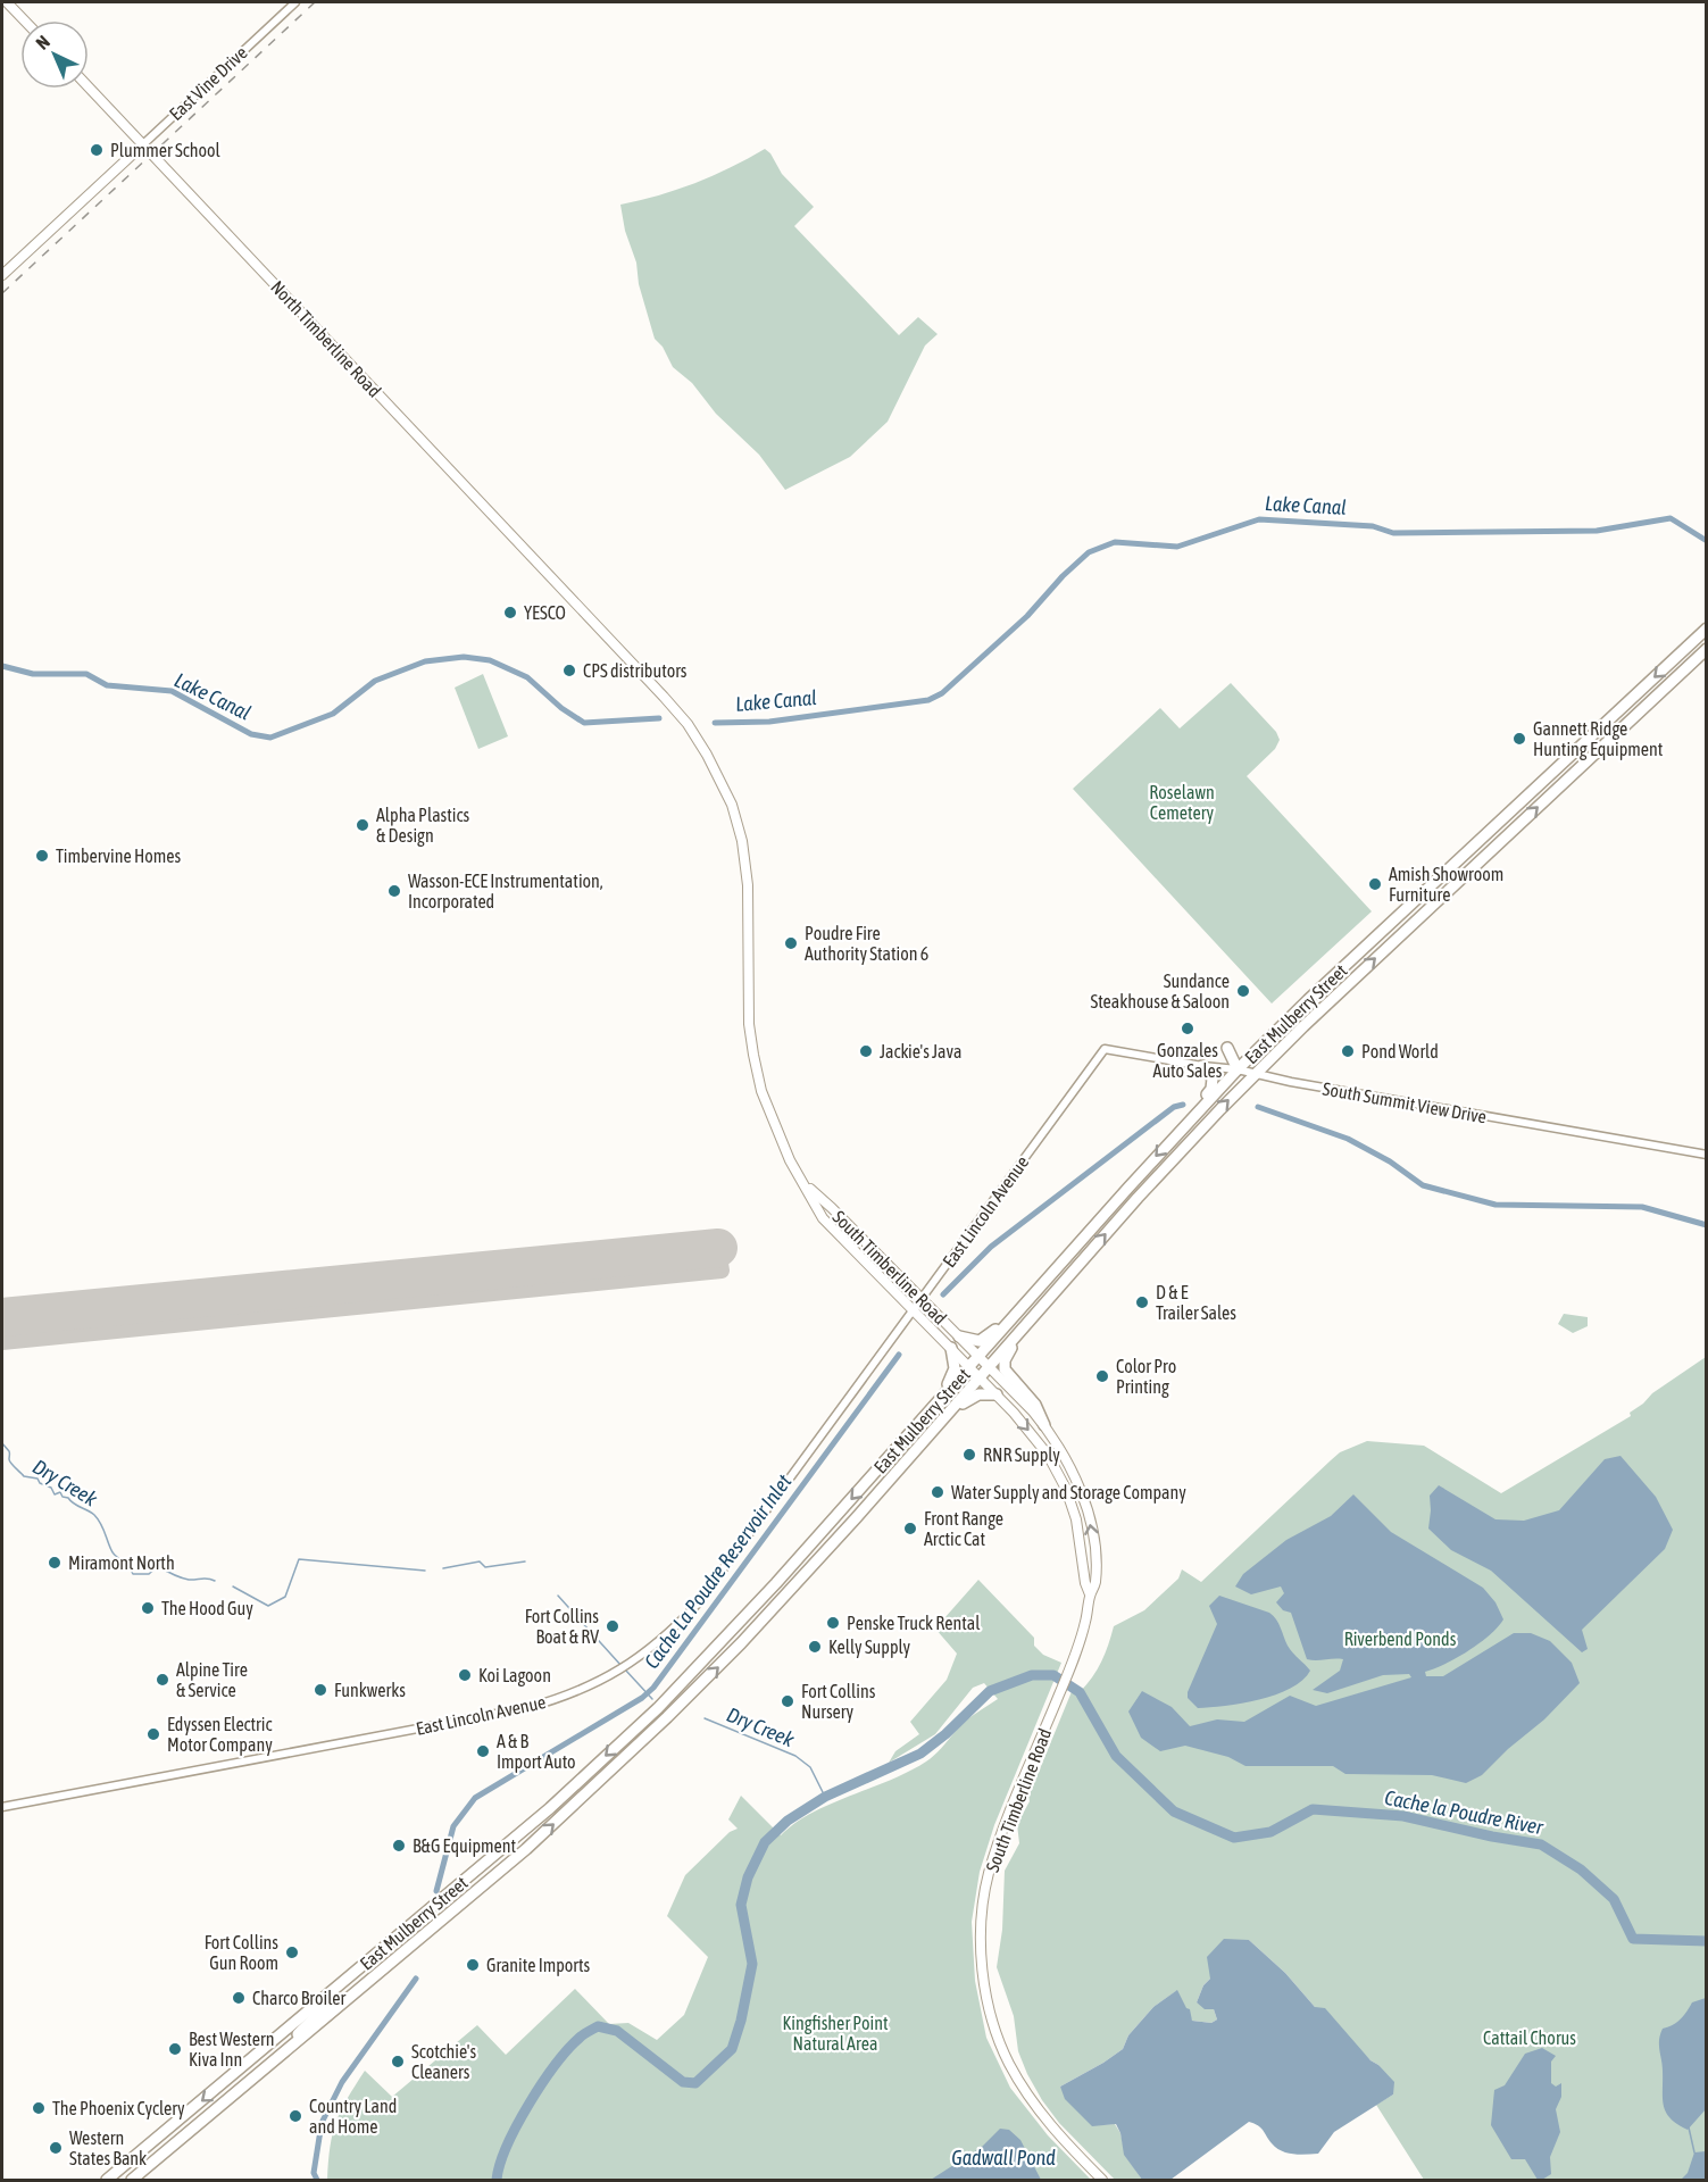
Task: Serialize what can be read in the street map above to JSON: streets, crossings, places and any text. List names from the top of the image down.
{
  "streets": {
    "highway": ["East Mulberry Street"],
    "main road": ["East Vine Drive", "North Timberline Road", "South Timberline Road"],
    "street": ["South Summit View Drive", "East Lincoln Avenue"]
  },
  "crossings": [
    ["East Vine Drive", "North Timberline Road"],
    ["North Timberline Road", "South Timberline Road"],
    ["East Mulberry Street", "South Summit View Drive"],
    ["East Mulberry Street", "South Timberline Road"],
    ["South Summit View Drive", "East Lincoln Avenue"],
    ["East Lincoln Avenue", "South Timberline Road"]
  ],
  "water": [
    "Lake Canal",
    "Dry Creek",
    "Cache La Poudre Reservoir Inlet",
    "Cache la Poudre River",
    "Gadwall Pond"
  ],
  "parks": [
    "Roselawn Cemetery",
    "Riverbend Ponds",
    "Kingfisher Point Natural Area",
    "Cattail Chorus"
  ],
  "places": [
    "Plummer School",
    "YESCO",
    "CPS distributors",
    "Gannett Ridge Hunting Equipment",
    "Alpha Plastics & Design",
    "Timbervine Homes",
    "Amish Showroom Furniture",
    "Wasson-ECE Instrumentation, Incorporated",
    "Poudre Fire Authority Station 6",
    "Sundance Steakhouse & Saloon",
    "Gonzales Auto Sales",
    "Jackie's Java",
    "Pond World",
    "D & E Trailer Sales",
    "Color Pro Printing",
    "RNR Supply",
    "Water Supply and Storage Company",
    "Front Range Arctic Cat",
    "Miramont North",
    "The Hood Guy",
    "Penske Truck Rental",
    "Fort Collins Boat & RV",
    "Kelly Supply",
    "Koi Lagoon",
    "Alpine Tire & Service",
    "Funkwerks",
    "Fort Collins Nursery",
    "Edyssen Electric Motor Company",
    "A & B Import Auto",
    "B&G Equipment",
    "Fort Collins Gun Room",
    "Granite Imports",
    "Charco Broiler",
    "Best Western Kiva Inn",
    "Scotchie's Cleaners",
    "The Phoenix Cyclery",
    "Country Land and Home",
    "Western States Bank"
  ],
  "north": "top left"
}
